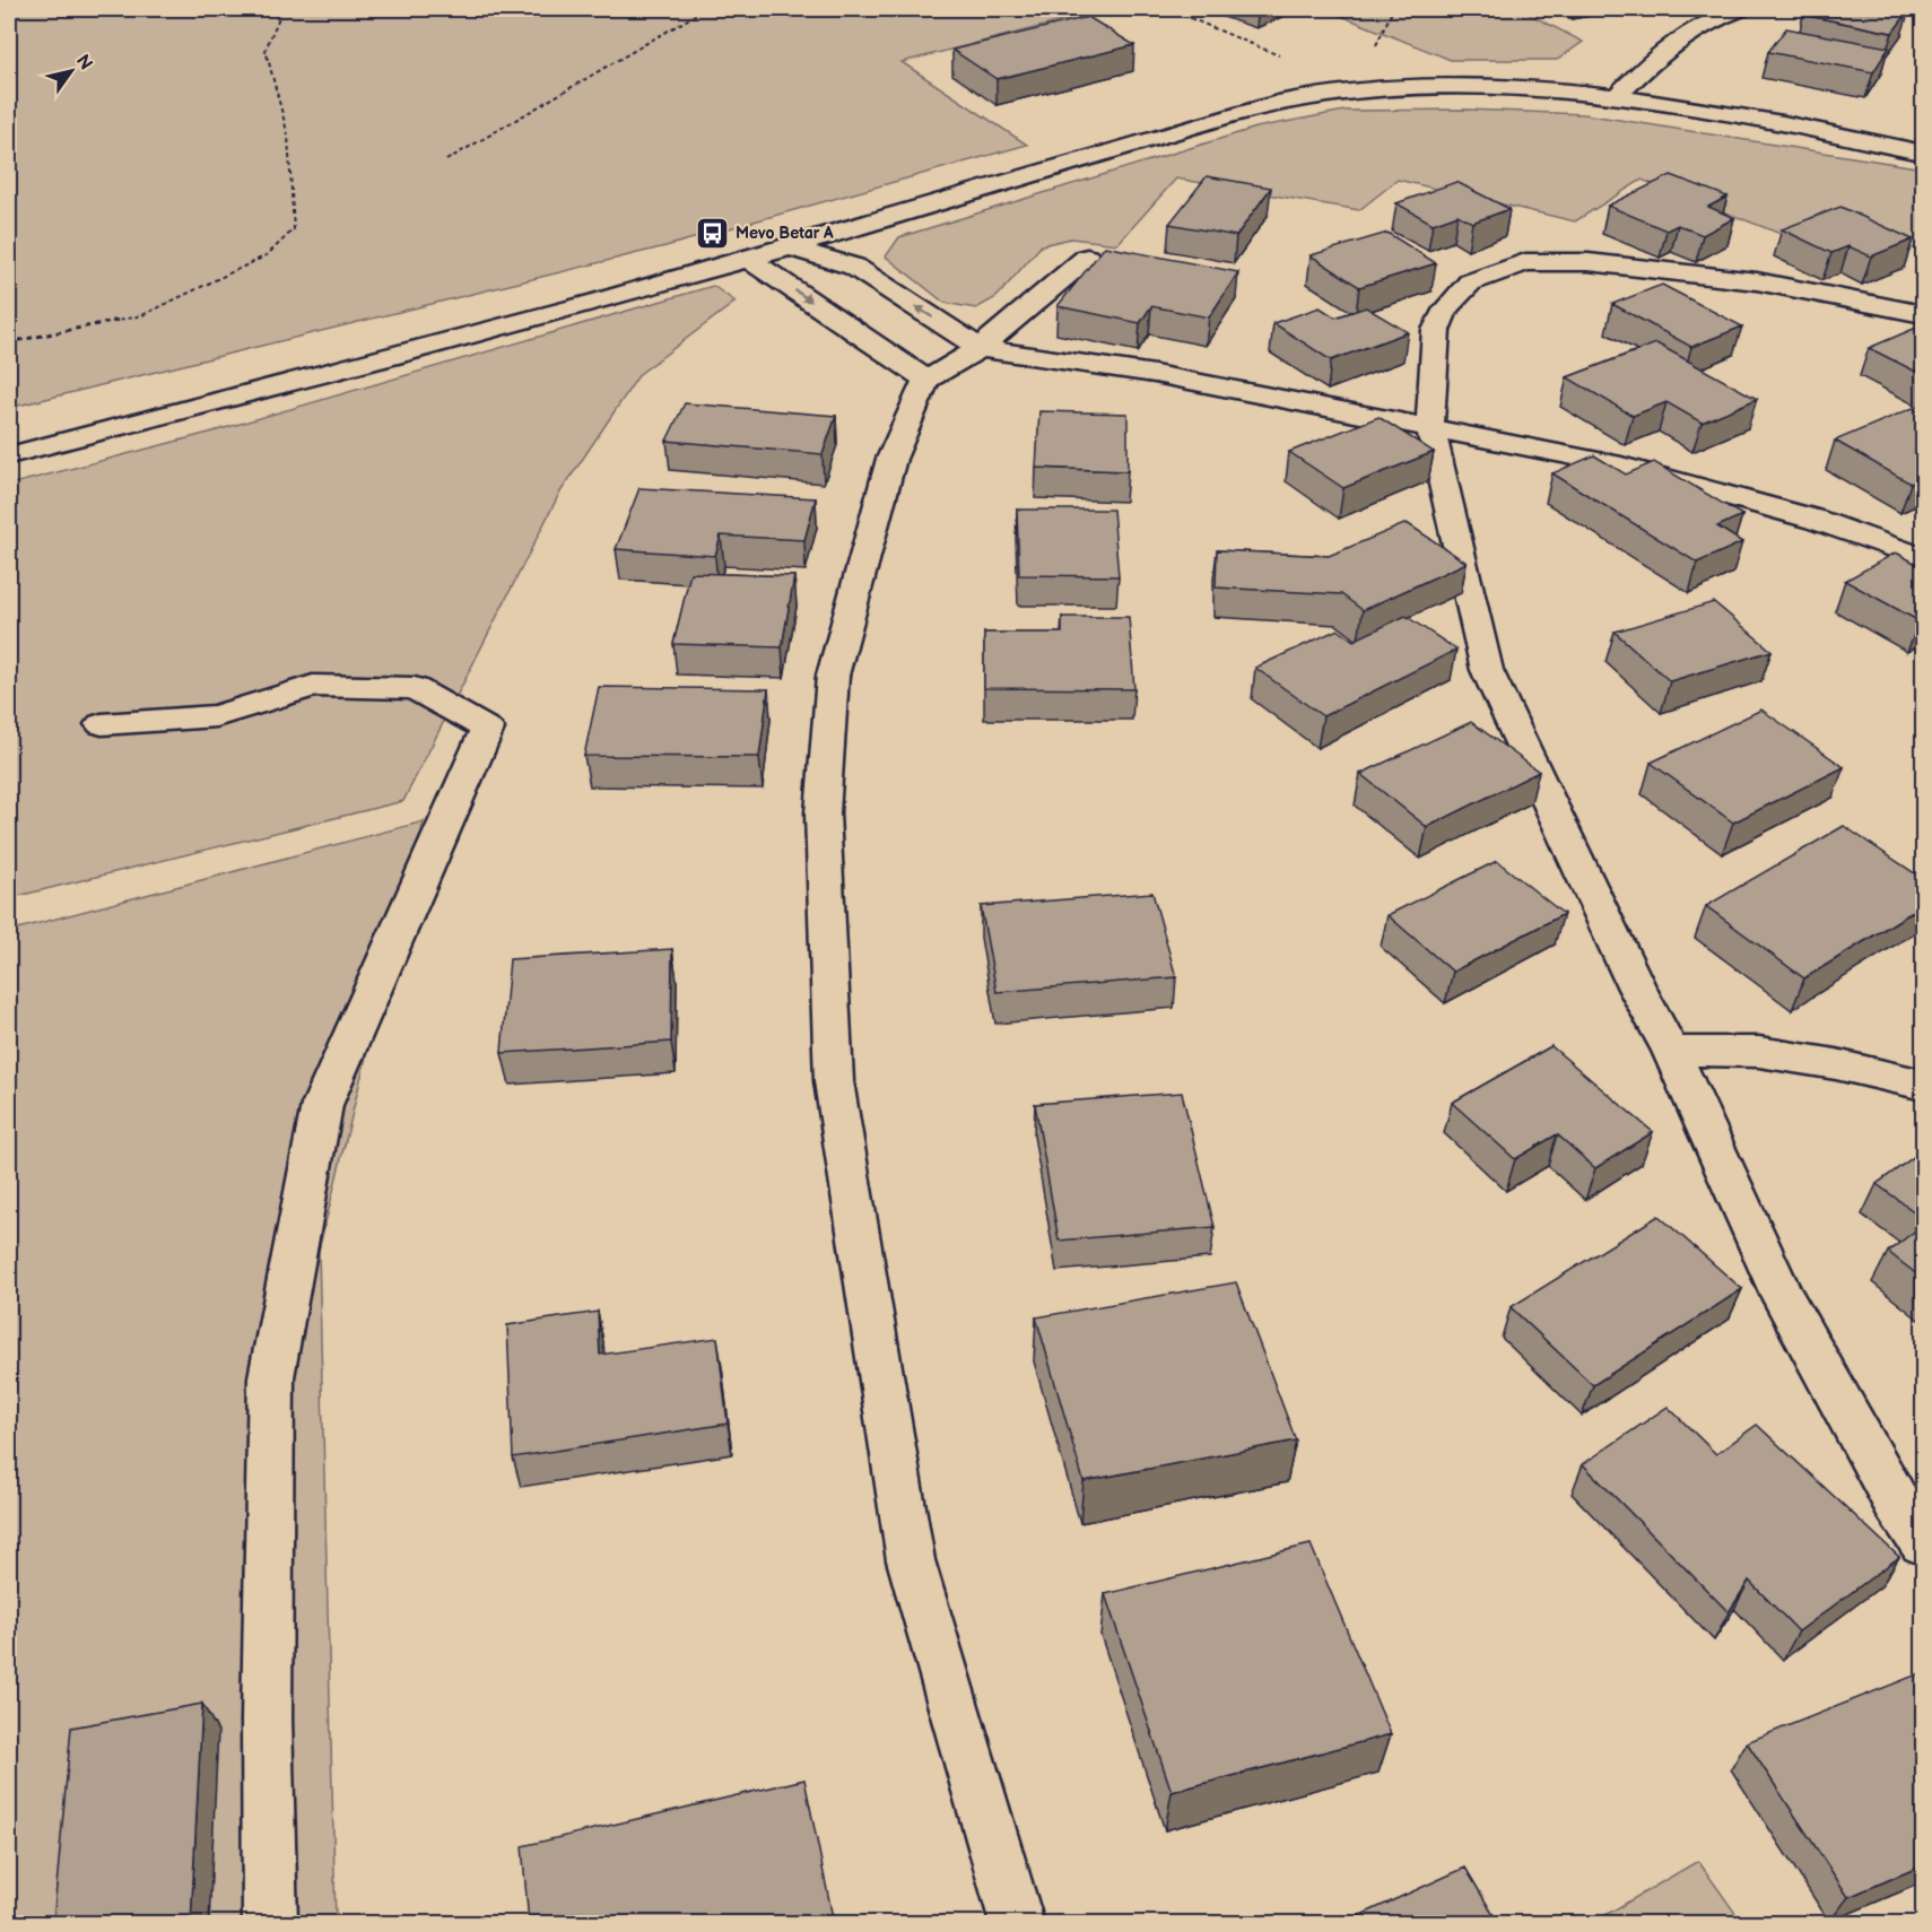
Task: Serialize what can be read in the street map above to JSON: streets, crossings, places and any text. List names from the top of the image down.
{
  "places": {
    "bus stop": ["Mevo Betar A"]
  },
  "north": "top right"
}
